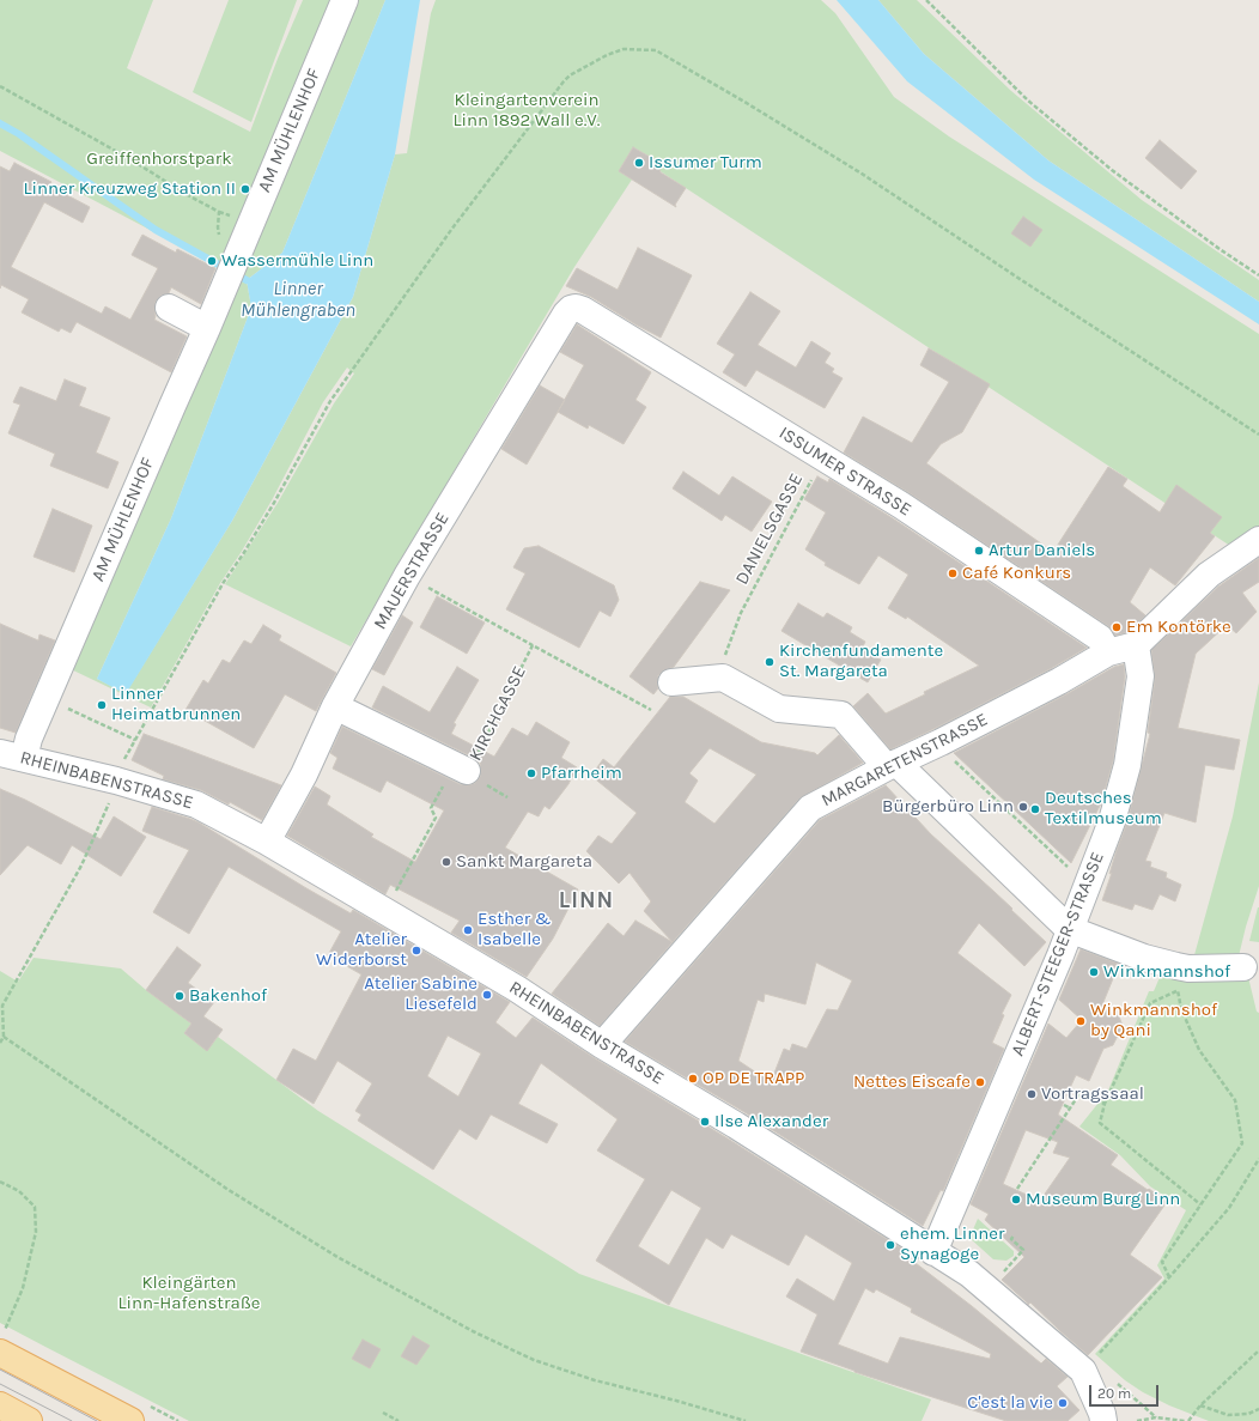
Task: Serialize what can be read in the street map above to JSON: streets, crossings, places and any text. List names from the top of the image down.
{
  "streets": {
    "street": [
      "AM MÜHLENHOF",
      "ISSUMER STRASSE",
      "MAUERSTRASSE",
      "KIRCHGASSE",
      "MARGARETENSTRASSE",
      "RHEINBABENSTRASSE",
      "ALBERT-STEEGER-STRASSE"
    ],
    "path": ["DANIELSGASSE"]
  },
  "crossings": [
    ["AM MÜHLENHOF", "RHEINBABENSTRASSE"],
    ["ISSUMER STRASSE", "DANIELSGASSE"],
    ["ISSUMER STRASSE", "MAUERSTRASSE"],
    ["ISSUMER STRASSE", "MARGARETENSTRASSE"],
    ["MAUERSTRASSE", "KIRCHGASSE"],
    ["MAUERSTRASSE", "RHEINBABENSTRASSE"],
    ["MARGARETENSTRASSE", "RHEINBABENSTRASSE"],
    ["MARGARETENSTRASSE", "ALBERT-STEEGER-STRASSE"],
    ["RHEINBABENSTRASSE", "ALBERT-STEEGER-STRASSE"]
  ],
  "districts": ["LINN"],
  "water": ["Linner Mühlengraben"],
  "parks": ["Kleingartenverein Linn 1892 Wall e.V.", "Greiffenhorstpark", "Kleingärten Linn-Hafenstraße"],
  "places": [
    "Issumer Turm",
    "Linner Kreuzweg Station II",
    "Wassermühle Linn",
    "Artur Daniels",
    "Café Konkurs",
    "Em Kontörke",
    "Kirchenfundamente St. Margareta",
    "Linner Heimatbrunnen",
    "Pfarrheim",
    "Bürgerbüro Linn",
    "Deutsches Textilmuseum",
    "Sankt Margareta",
    "Esther & Isabelle",
    "Atelier Widerborst",
    "Winkmannshof",
    "Atelier Sabine Liesefeld",
    "Bakenhof",
    "Winkmannshof by Qani",
    "OP DE TRAPP",
    "Nettes Eiscafe",
    "Vortragssaal",
    "Ilse Alexander",
    "Museum Burg Linn",
    "ehem. Linner Synagoge",
    "C'est la vie"
  ],
  "scale_bar": "20 m"
}
